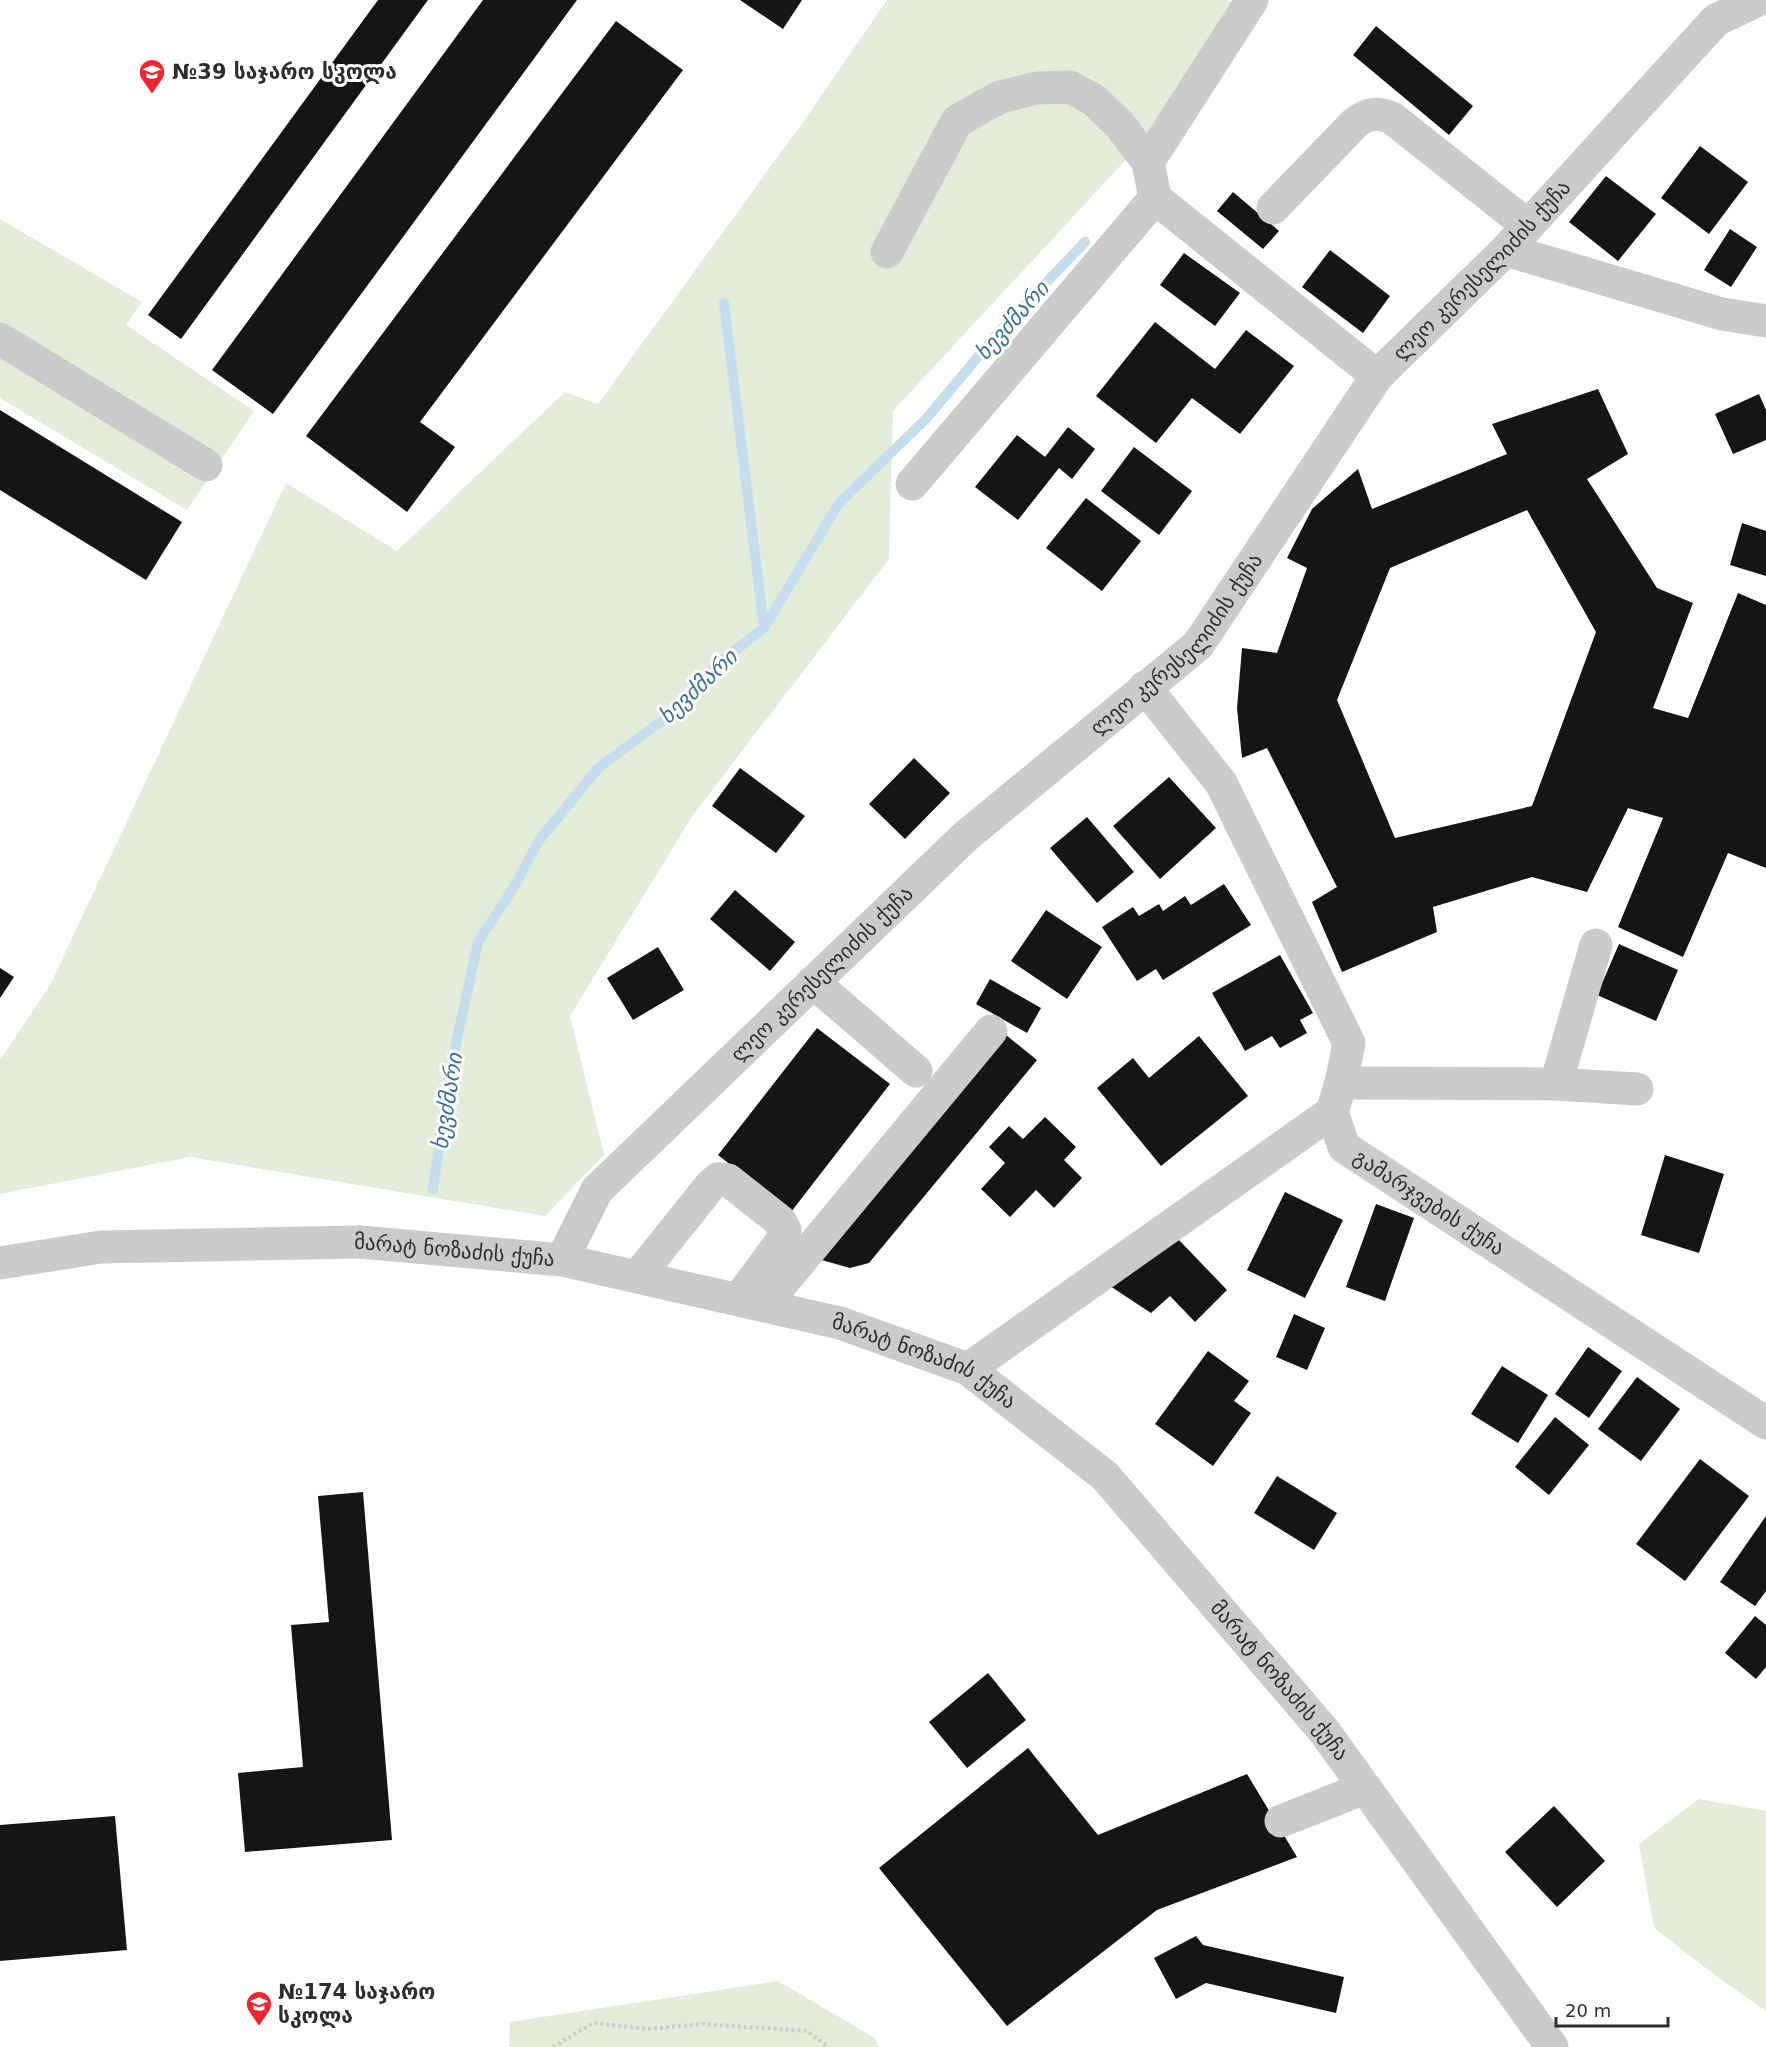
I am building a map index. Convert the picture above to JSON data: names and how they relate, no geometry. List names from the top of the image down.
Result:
{
  "streets": {
    "street": ["ლეო კერესელიძის ქუჩა", "გამარჯვების ქუჩა", "მარატ ნოზაძის ქუჩა"]
  },
  "crossings": [
    ["ლეო კერესელიძის ქუჩა", "მარატ ნოზაძის ქუჩა"]
  ],
  "water": ["ხევძმარი"],
  "places": {
    "school or university": ["№39 საჯარო სკოლა", "№174 საჯარო სკოლა"]
  },
  "scale_bar": "20 m"
}
